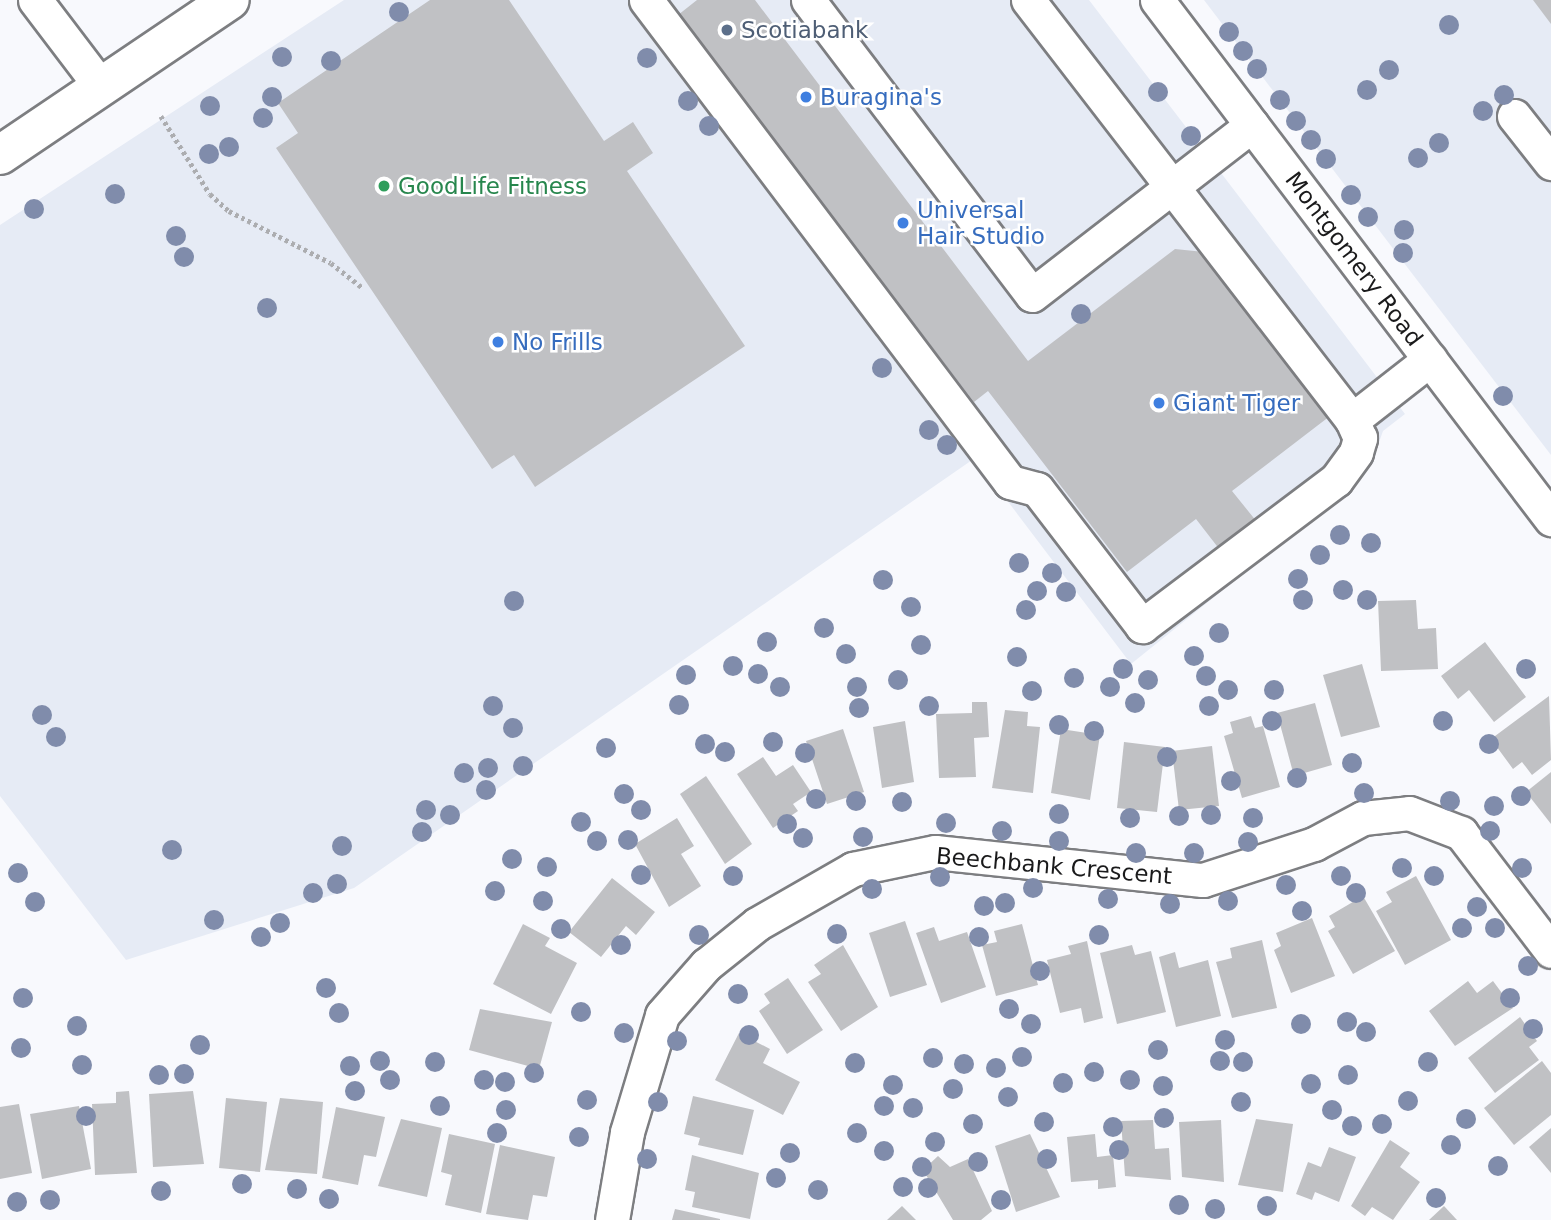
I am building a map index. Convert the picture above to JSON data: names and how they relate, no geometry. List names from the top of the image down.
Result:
{
  "streets": {
    "street": ["Montgomery Road", "Beechbank Crescent"]
  },
  "places": [
    "Scotiabank",
    "Buragina's",
    "GoodLife Fitness",
    "Universal Hair Studio",
    "No Frills",
    "Giant Tiger"
  ]
}
